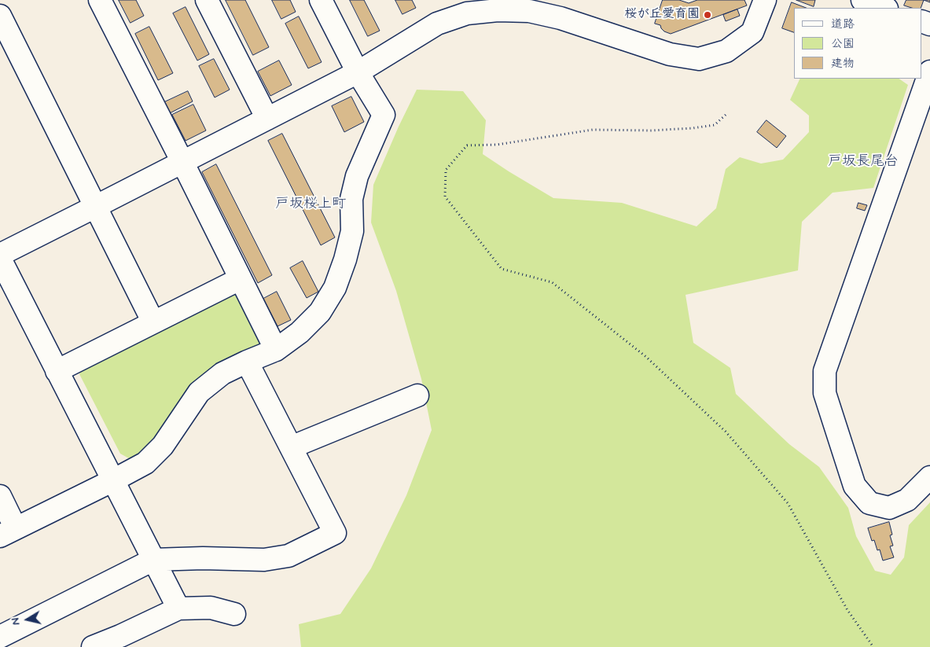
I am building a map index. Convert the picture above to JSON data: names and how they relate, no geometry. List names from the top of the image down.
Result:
{
  "districts": ["戸坂長尾台", "戸坂桜上町"],
  "places": ["桜が丘愛育園"],
  "legend": ["道路", "公園", "建物"],
  "north": "left"
}
